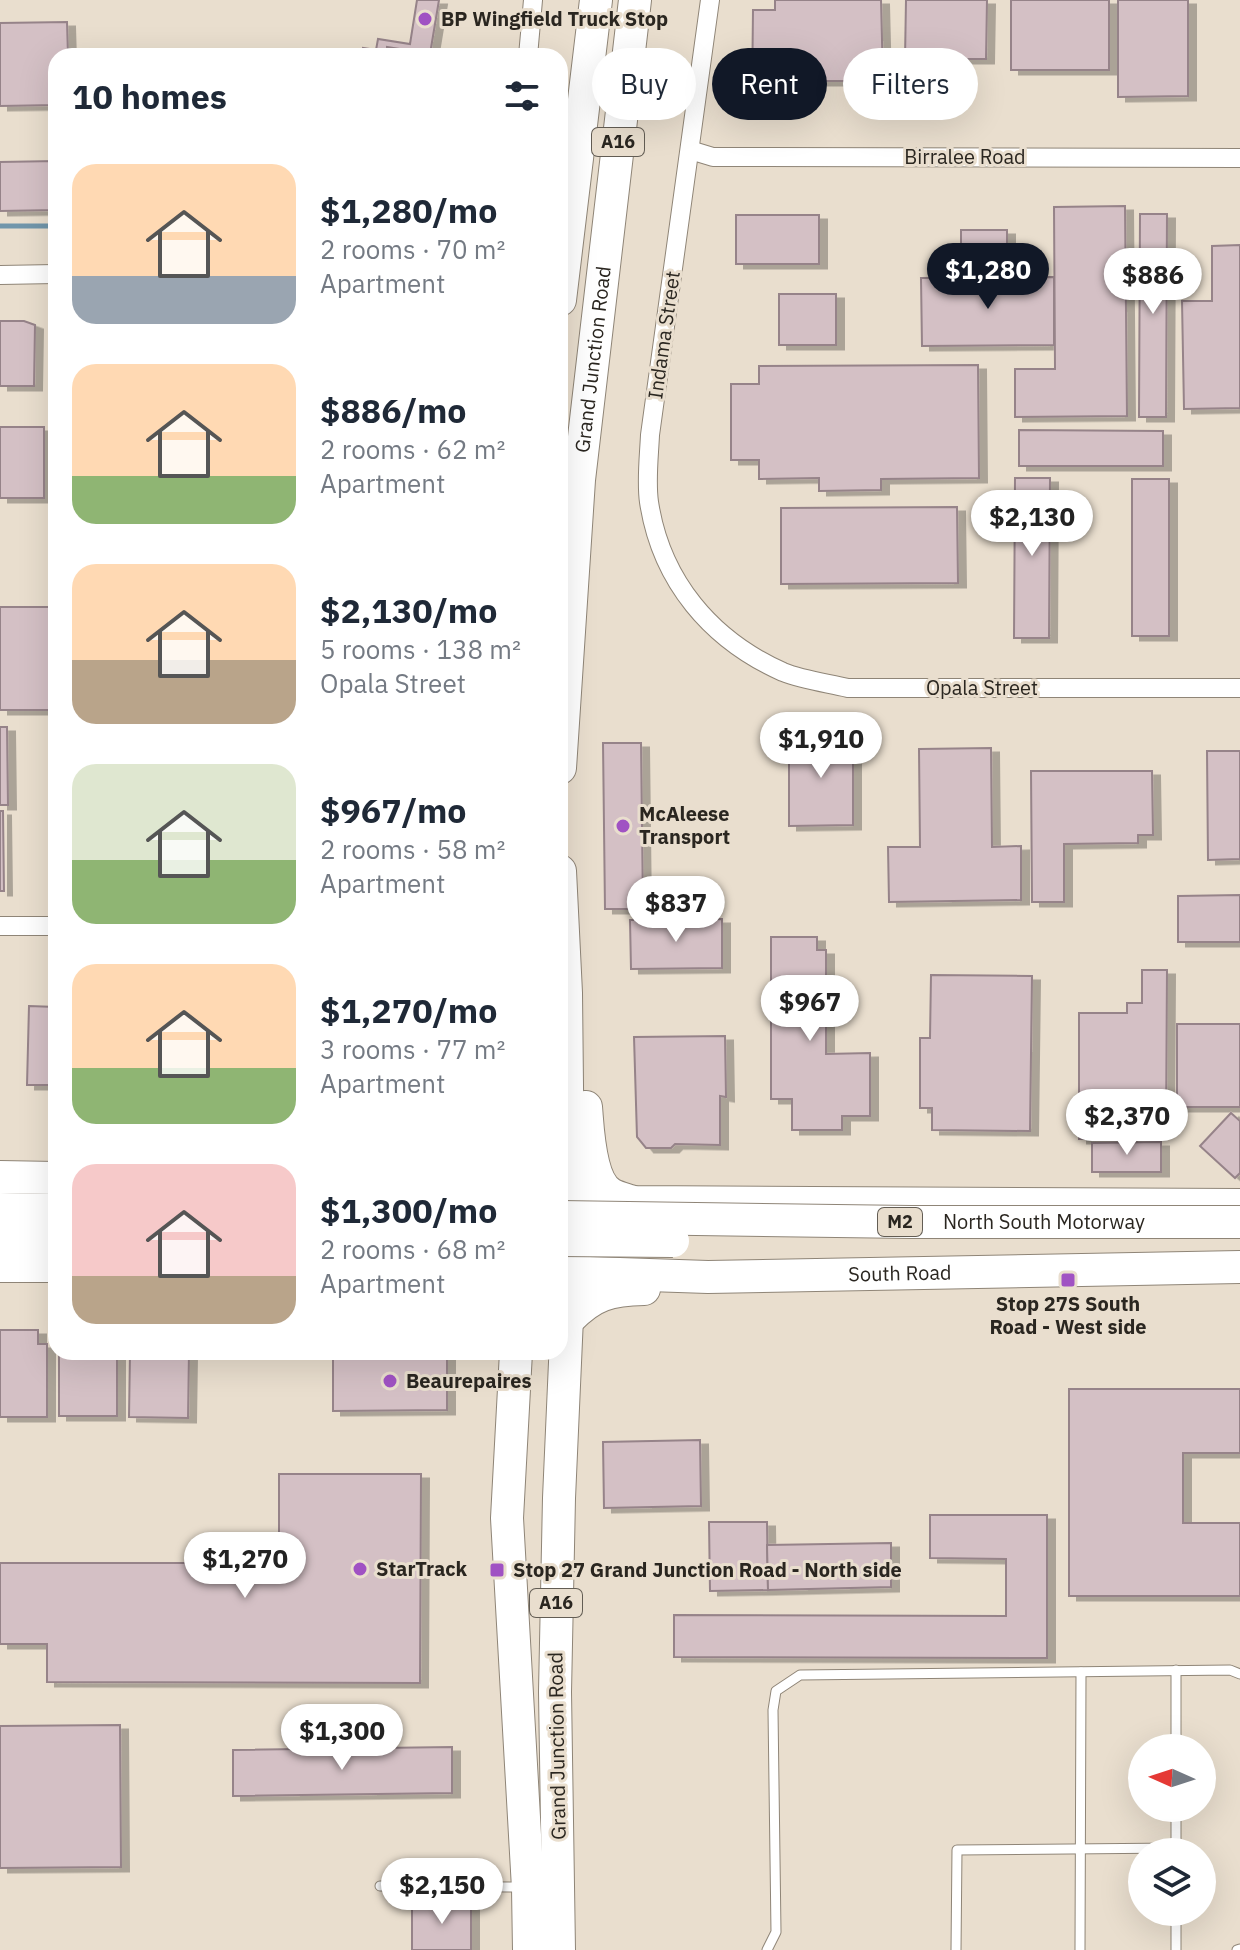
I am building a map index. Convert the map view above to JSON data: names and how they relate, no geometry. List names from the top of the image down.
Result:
{
  "streets": {
    "highway": [
      "A16",
      "Grand Junction Road",
      "M2",
      "North South Motorway",
      "South Road"
    ],
    "street": ["Birralee Road", "Indama Street", "Opala Street"]
  },
  "crossings": [
    ["Birralee Road", "Indama Street"],
    ["Indama Street", "Opala Street"]
  ],
  "places": {
    "other": [
      "BP Wingfield Truck Stop",
      "McAleese Transport",
      "Beaurepaires",
      "StarTrack"
    ],
    "transit": ["Stop 27S South Road - West side", "Stop 27 Grand Junction Road - North side"]
  },
  "north": "left",
  "page": {
    "chip": ["Buy", "Rent", "Filters"],
    "heading": "10 homes",
    "list": [
      {
        "name": "$1,280/mo",
        "note": "2 rooms · 70 m² · Apartment"
      },
      {
        "name": "$886/mo",
        "note": "2 rooms · 62 m² · Apartment"
      },
      {
        "name": "$2,130/mo",
        "note": "5 rooms · 138 m² · Opala Street"
      },
      {
        "name": "$967/mo",
        "note": "2 rooms · 58 m² · Apartment"
      },
      {
        "name": "$1,270/mo",
        "note": "3 rooms · 77 m² · Apartment"
      },
      {
        "name": "$1,300/mo",
        "note": "2 rooms · 68 m² · Apartment"
      }
    ],
    "price": [
      "$1,280",
      "$886",
      "$2,130",
      "$1,910",
      "$837",
      "$967",
      "$2,370",
      "$1,270",
      "$1,300",
      "$2,150"
    ]
  }
}
